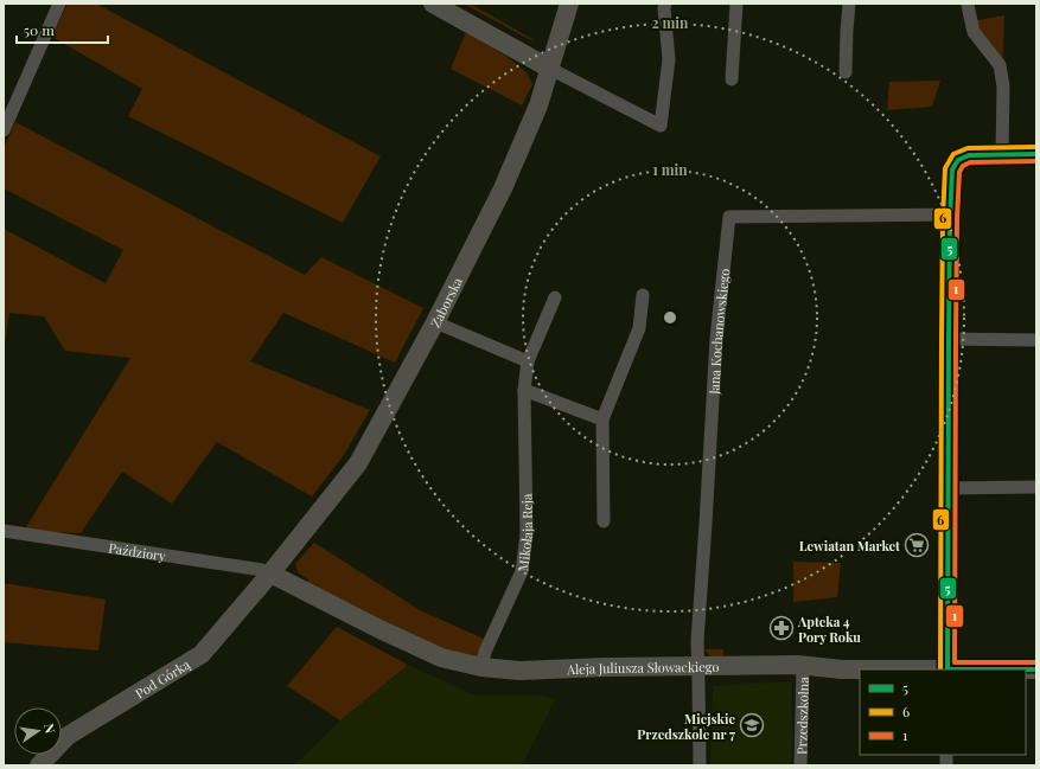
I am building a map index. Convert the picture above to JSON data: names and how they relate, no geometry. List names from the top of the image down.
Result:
{
  "streets": {
    "street": [
      "Zaborska",
      "Jana Kochanowskiego",
      "Mikołaja Reja",
      "Paździory",
      "Aleja Juliusza Słowackiego",
      "Pod Górką",
      "Przedszkolna"
    ]
  },
  "crossings": [
    ["Zaborska", "Paździory"],
    ["Zaborska", "Aleja Juliusza Słowackiego"],
    ["Zaborska", "Pod Górką"],
    ["Jana Kochanowskiego", "Aleja Juliusza Słowackiego"],
    ["Mikołaja Reja", "Aleja Juliusza Słowackiego"],
    ["Paździory", "Aleja Juliusza Słowackiego"],
    ["Paździory", "Pod Górką"],
    ["Aleja Juliusza Słowackiego", "Pod Górką"],
    ["Aleja Juliusza Słowackiego", "Przedszkolna"]
  ],
  "places": {
    "supermarket": ["Lewiatan Market"],
    "pharmacy": ["Apteka 4 Pory Roku"],
    "school or university": ["Miejskie Przedszkole nr 7"]
  },
  "lines": ["transit line 6", "transit line 5", "transit line 1"],
  "legend": ["5", "6", "1"],
  "scale_bar": "50 m",
  "north": "right",
  "rings": ["2 min", "1 min"]
}
